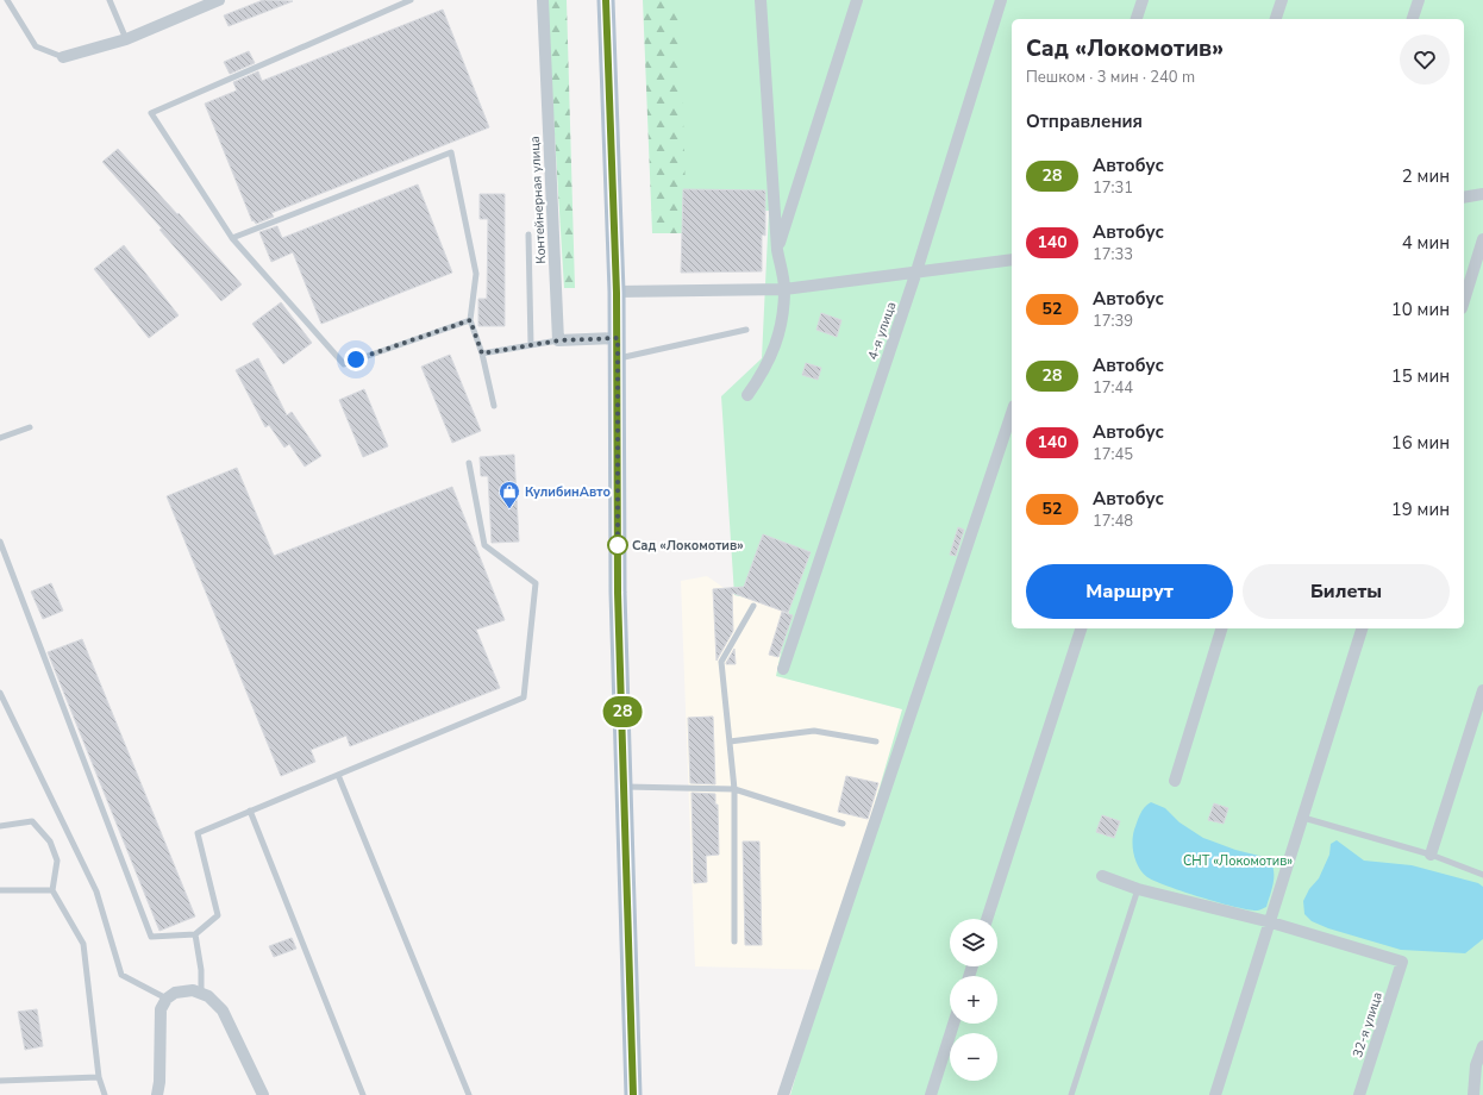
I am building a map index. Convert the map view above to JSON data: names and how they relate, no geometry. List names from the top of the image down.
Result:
{
  "streets": {
    "street": ["Контейнерная улица", "4-я улица", "32-я улица"]
  },
  "parks": ["СНТ «Локомотив»"],
  "places": {
    "shop": ["КулибинАвто"],
    "other": ["Сад «Локомотив»"]
  },
  "lines": ["bus line 28"],
  "page": {
    "on_map": "28",
    "heading": [
      ["Сад «Локомотив»", "Пешком · 3 мин · 240 m"],
      "Отправления"
    ],
    "list": [
      {
        "mark": "28",
        "name": "Автобус",
        "note": "17:31",
        "value": "2 мин"
      },
      {
        "mark": "140",
        "name": "Автобус",
        "note": "17:33",
        "value": "4 мин"
      },
      {
        "mark": "52",
        "name": "Автобус",
        "note": "17:39",
        "value": "10 мин"
      },
      {
        "mark": "28",
        "name": "Автобус",
        "note": "17:44",
        "value": "15 мин"
      },
      {
        "mark": "140",
        "name": "Автобус",
        "note": "17:45",
        "value": "16 мин"
      },
      {
        "mark": "52",
        "name": "Автобус",
        "note": "17:48",
        "value": "19 мин"
      }
    ],
    "buttons": ["Маршрут", "Билеты"],
    "map_buttons": ["+", "−"]
  }
}
